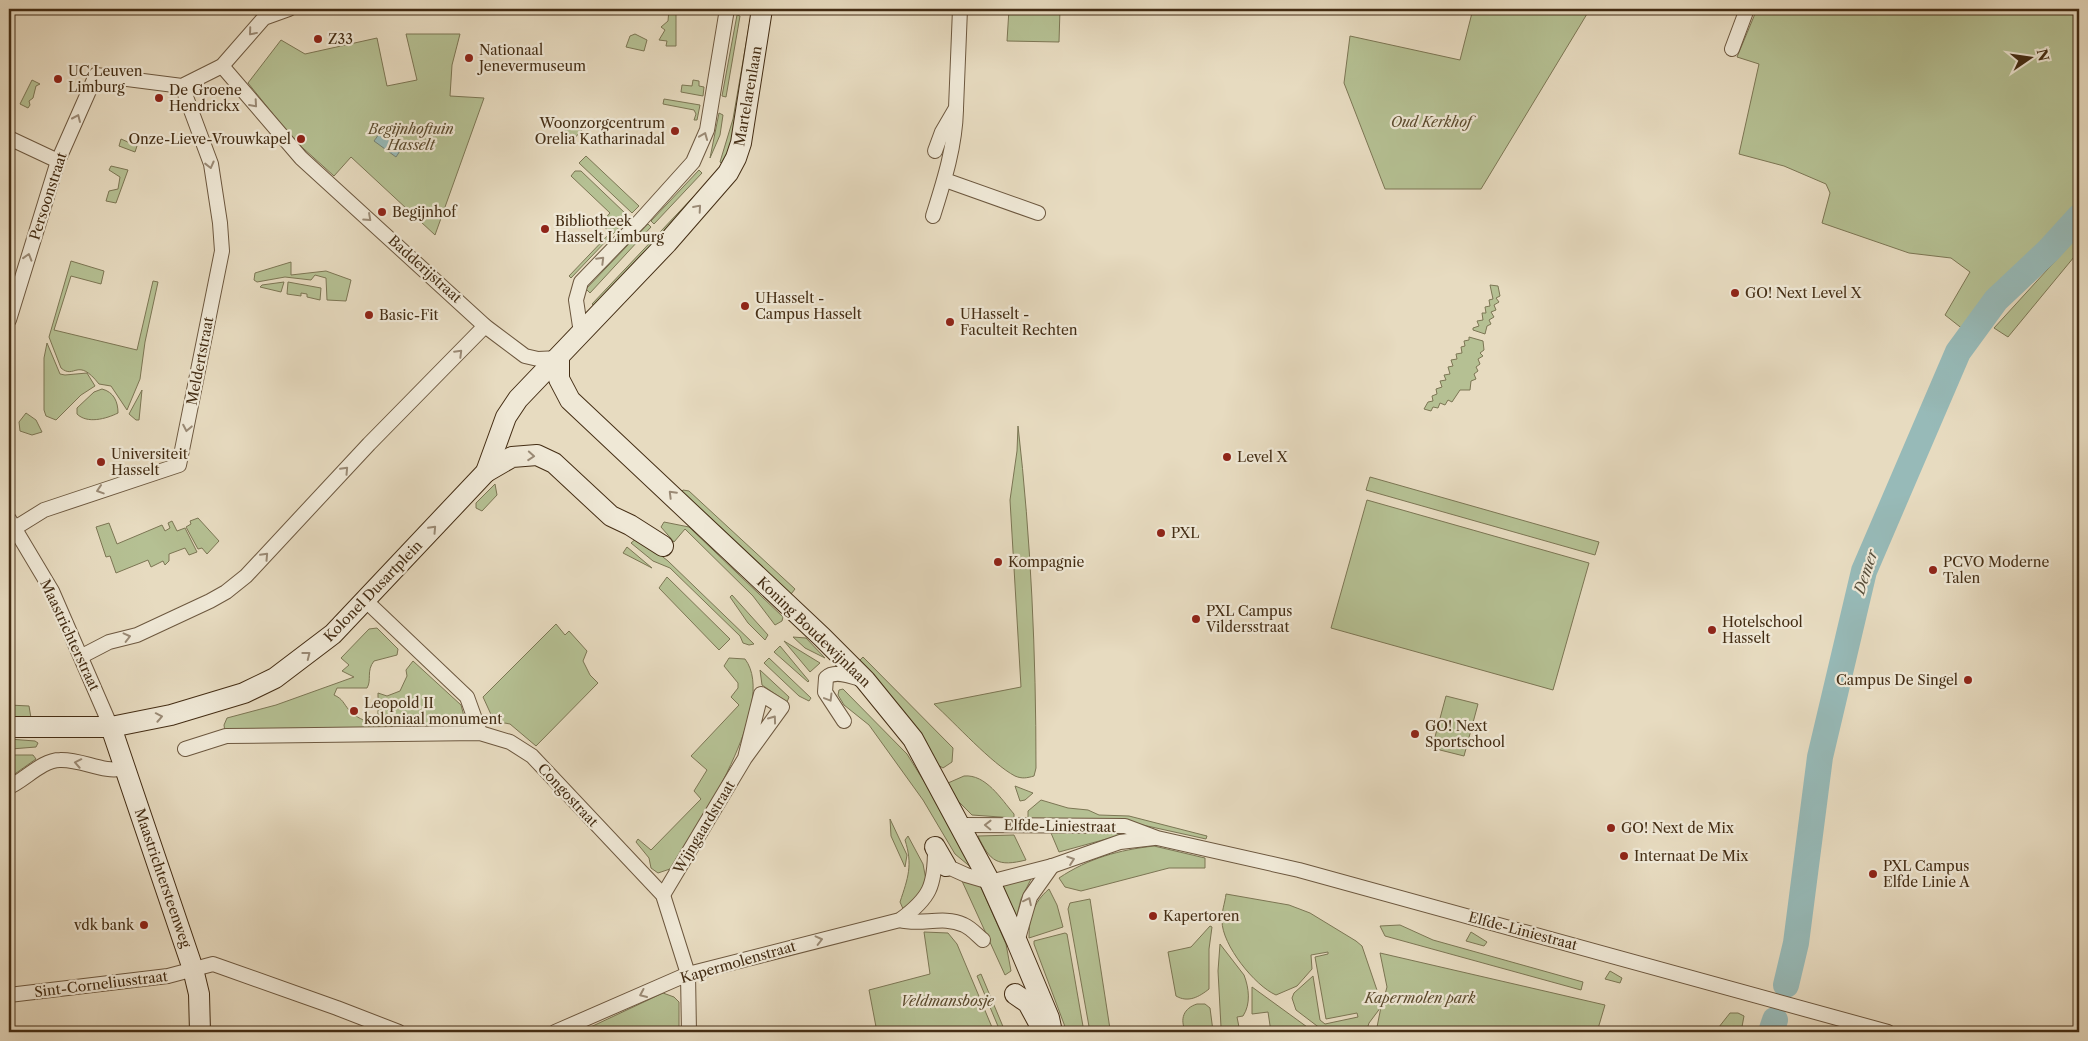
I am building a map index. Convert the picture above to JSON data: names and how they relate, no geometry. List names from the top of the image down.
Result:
{
  "streets": {
    "main road": [
      "Martelarenlaan",
      "Kolonel Dusartplein",
      "Koning Boudewijnlaan",
      "Maastrichtersteenweg"
    ],
    "street": [
      "Persoonstraat",
      "Badderijstraat",
      "Meldertstraat",
      "Maastrichterstraat",
      "Congostraat",
      "Elfde-Liniestraat",
      "Wijngaardstraat",
      "Kapermolenstraat",
      "Sint-Corneliusstraat"
    ]
  },
  "crossings": [
    ["Martelarenlaan", "Badderijstraat"],
    ["Martelarenlaan", "Kolonel Dusartplein"],
    ["Martelarenlaan", "Koning Boudewijnlaan"],
    ["Persoonstraat", "Meldertstraat"],
    ["Badderijstraat", "Kolonel Dusartplein"],
    ["Badderijstraat", "Koning Boudewijnlaan"],
    ["Meldertstraat", "Maastrichterstraat"],
    ["Kolonel Dusartplein", "Koning Boudewijnlaan"],
    ["Kolonel Dusartplein", "Maastrichterstraat"],
    ["Kolonel Dusartplein", "Maastrichtersteenweg"],
    ["Koning Boudewijnlaan", "Elfde-Liniestraat"],
    ["Maastrichterstraat", "Maastrichtersteenweg"],
    ["Congostraat", "Wijngaardstraat"],
    ["Congostraat", "Kapermolenstraat"],
    ["Maastrichtersteenweg", "Sint-Corneliusstraat"]
  ],
  "one_way": [
    "Martelarenlaan",
    "Persoonstraat",
    "Badderijstraat",
    "Meldertstraat",
    "Kolonel Dusartplein",
    "Koning Boudewijnlaan"
  ],
  "water": ["Demer"],
  "parks": [
    "Oud Kerkhof",
    "Begijnhoftuin Hasselt",
    "Kapermolen park",
    "Veldmansbosje"
  ],
  "places": [
    "Z33",
    "Nationaal Jenevermuseum",
    "UC Leuven Limburg",
    "De Groene Hendrickx",
    "Woonzorgcentrum Orelia Katharinadal",
    "Onze-Lieve-Vrouwkapel",
    "Begijnhof",
    "Bibliotheek Hasselt Limburg",
    "GO! Next Level X",
    "UHasselt - Campus Hasselt",
    "Basic-Fit",
    "UHasselt - Faculteit Rechten",
    "Level X",
    "Universiteit Hasselt",
    "PXL",
    "Kompagnie",
    "PCVO Moderne Talen",
    "PXL Campus Vildersstraat",
    "Hotelschool Hasselt",
    "Campus De Singel",
    "Leopold II koloniaal monument",
    "GO! Next Sportschool",
    "GO! Next de Mix",
    "Internaat De Mix",
    "PXL Campus Elfde Linie A",
    "Kapertoren",
    "vdk bank"
  ],
  "north": "right"
}
